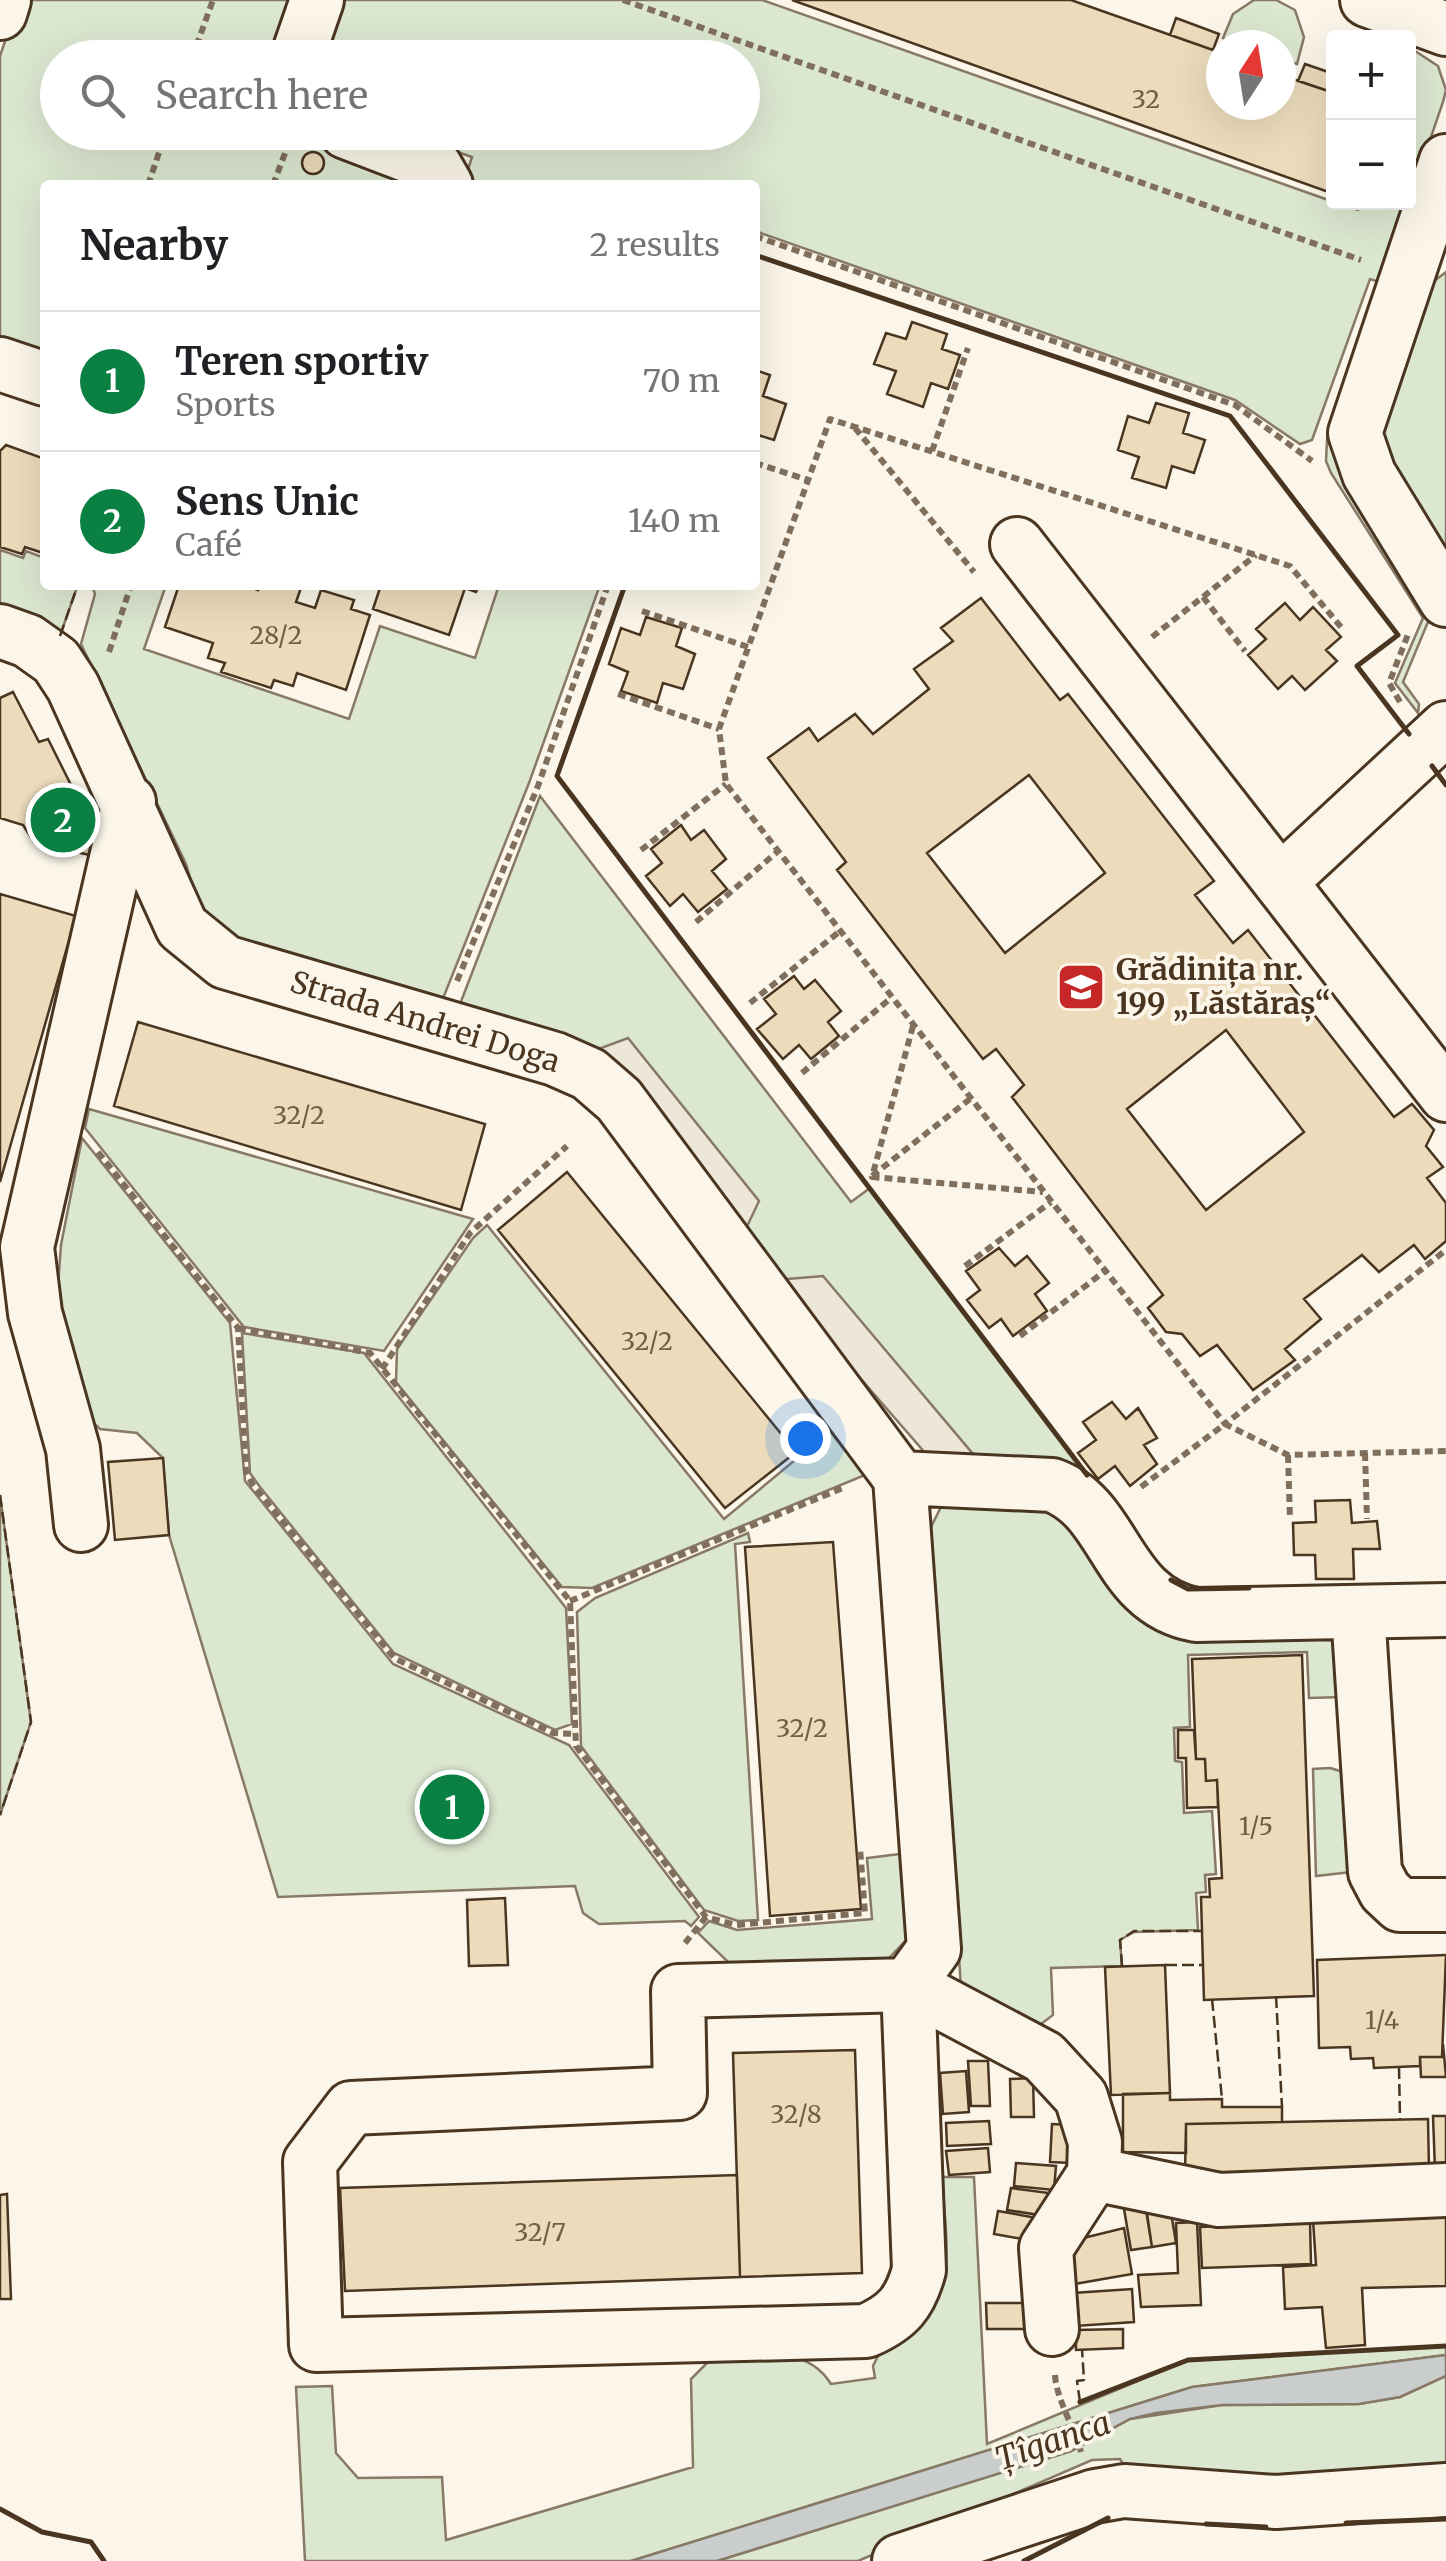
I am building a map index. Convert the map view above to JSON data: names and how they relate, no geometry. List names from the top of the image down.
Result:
{
  "streets": {
    "street": ["Strada Andrei Doga"]
  },
  "water": ["Țîganca"],
  "places": {
    "school or university": ["Grădinița nr. 199 „Lăstăraș“"]
  },
  "house_numbers": [
    "32",
    "28/2",
    "32/2",
    "32/2",
    "32/2",
    "1/5",
    "1/4",
    "32/8",
    "32/7"
  ],
  "north": "top",
  "page": {
    "map_buttons": ["+", "−"],
    "search": "Search here",
    "heading": ["Nearby", "2 results"],
    "list": [
      {
        "mark": "1",
        "name": "Teren sportiv",
        "note": "Sports",
        "value": "70 m"
      },
      {
        "mark": "2",
        "name": "Sens Unic",
        "note": "Café",
        "value": "140 m"
      }
    ],
    "pins": ["2", "1"]
  }
}
